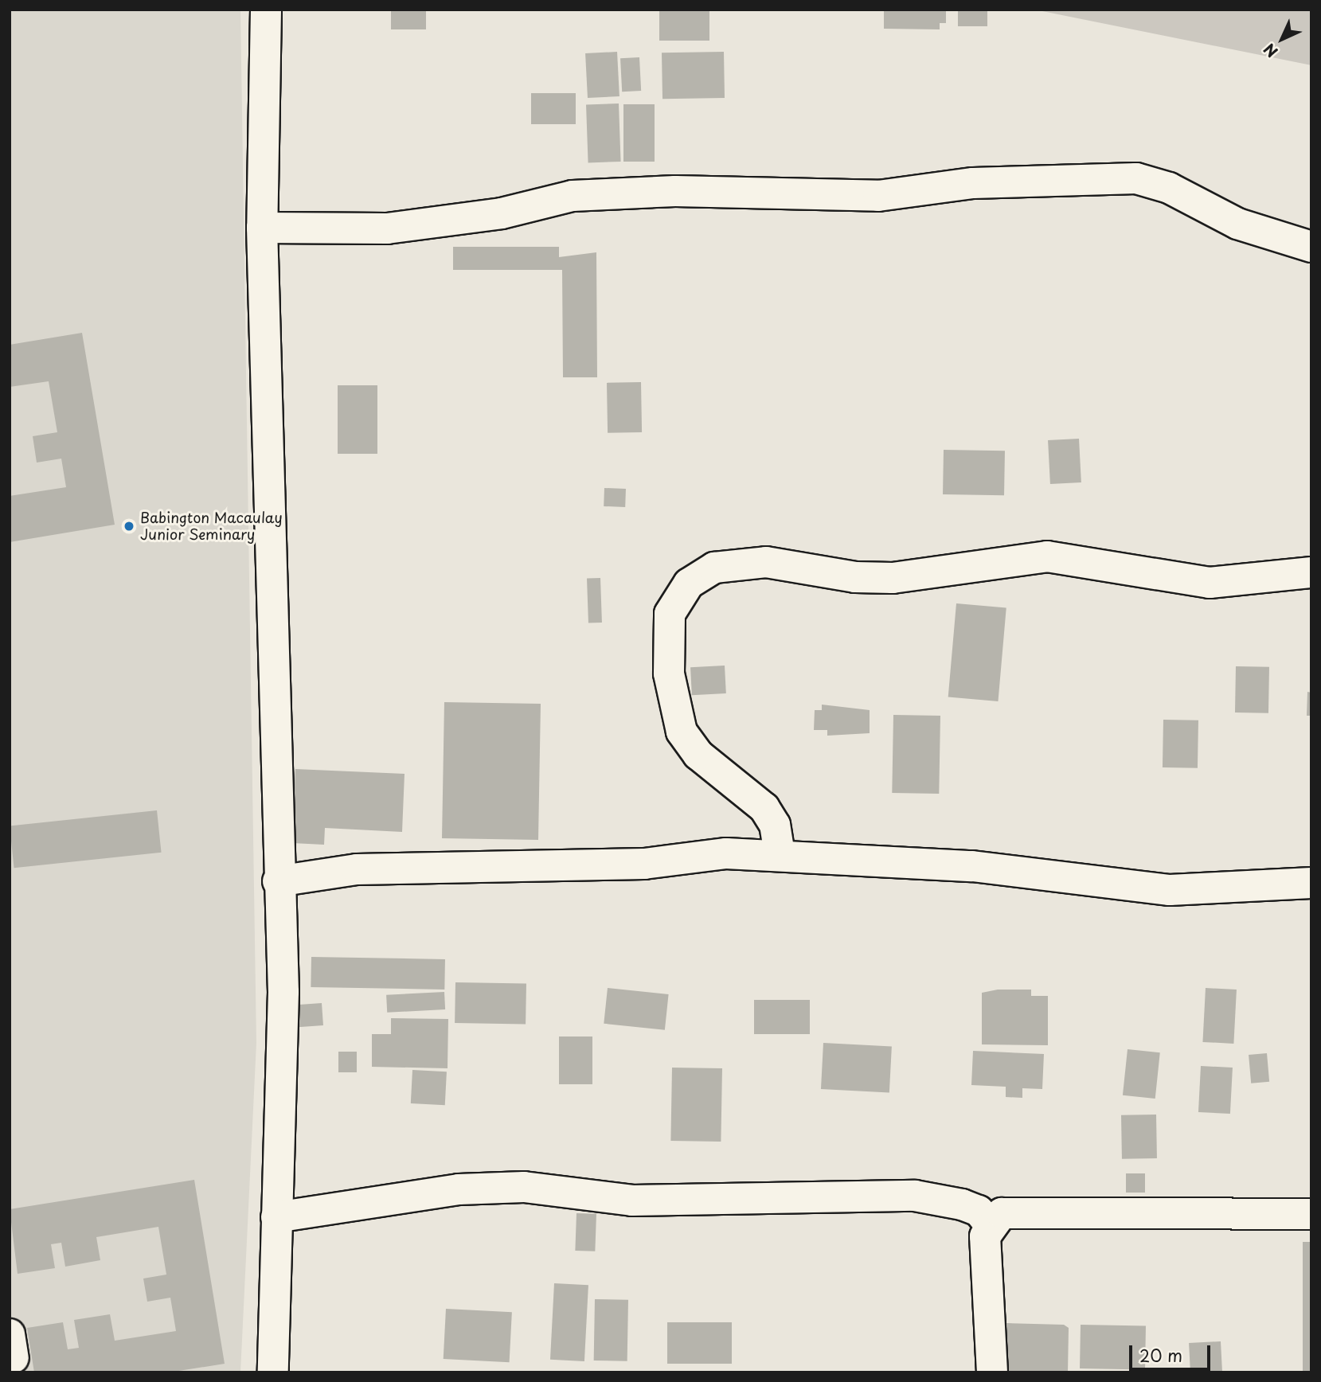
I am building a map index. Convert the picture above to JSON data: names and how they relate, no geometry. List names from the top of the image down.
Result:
{
  "places": ["Babington Macaulay Junior Seminary"],
  "scale_bar": "20 m",
  "north": "bottom left"
}
